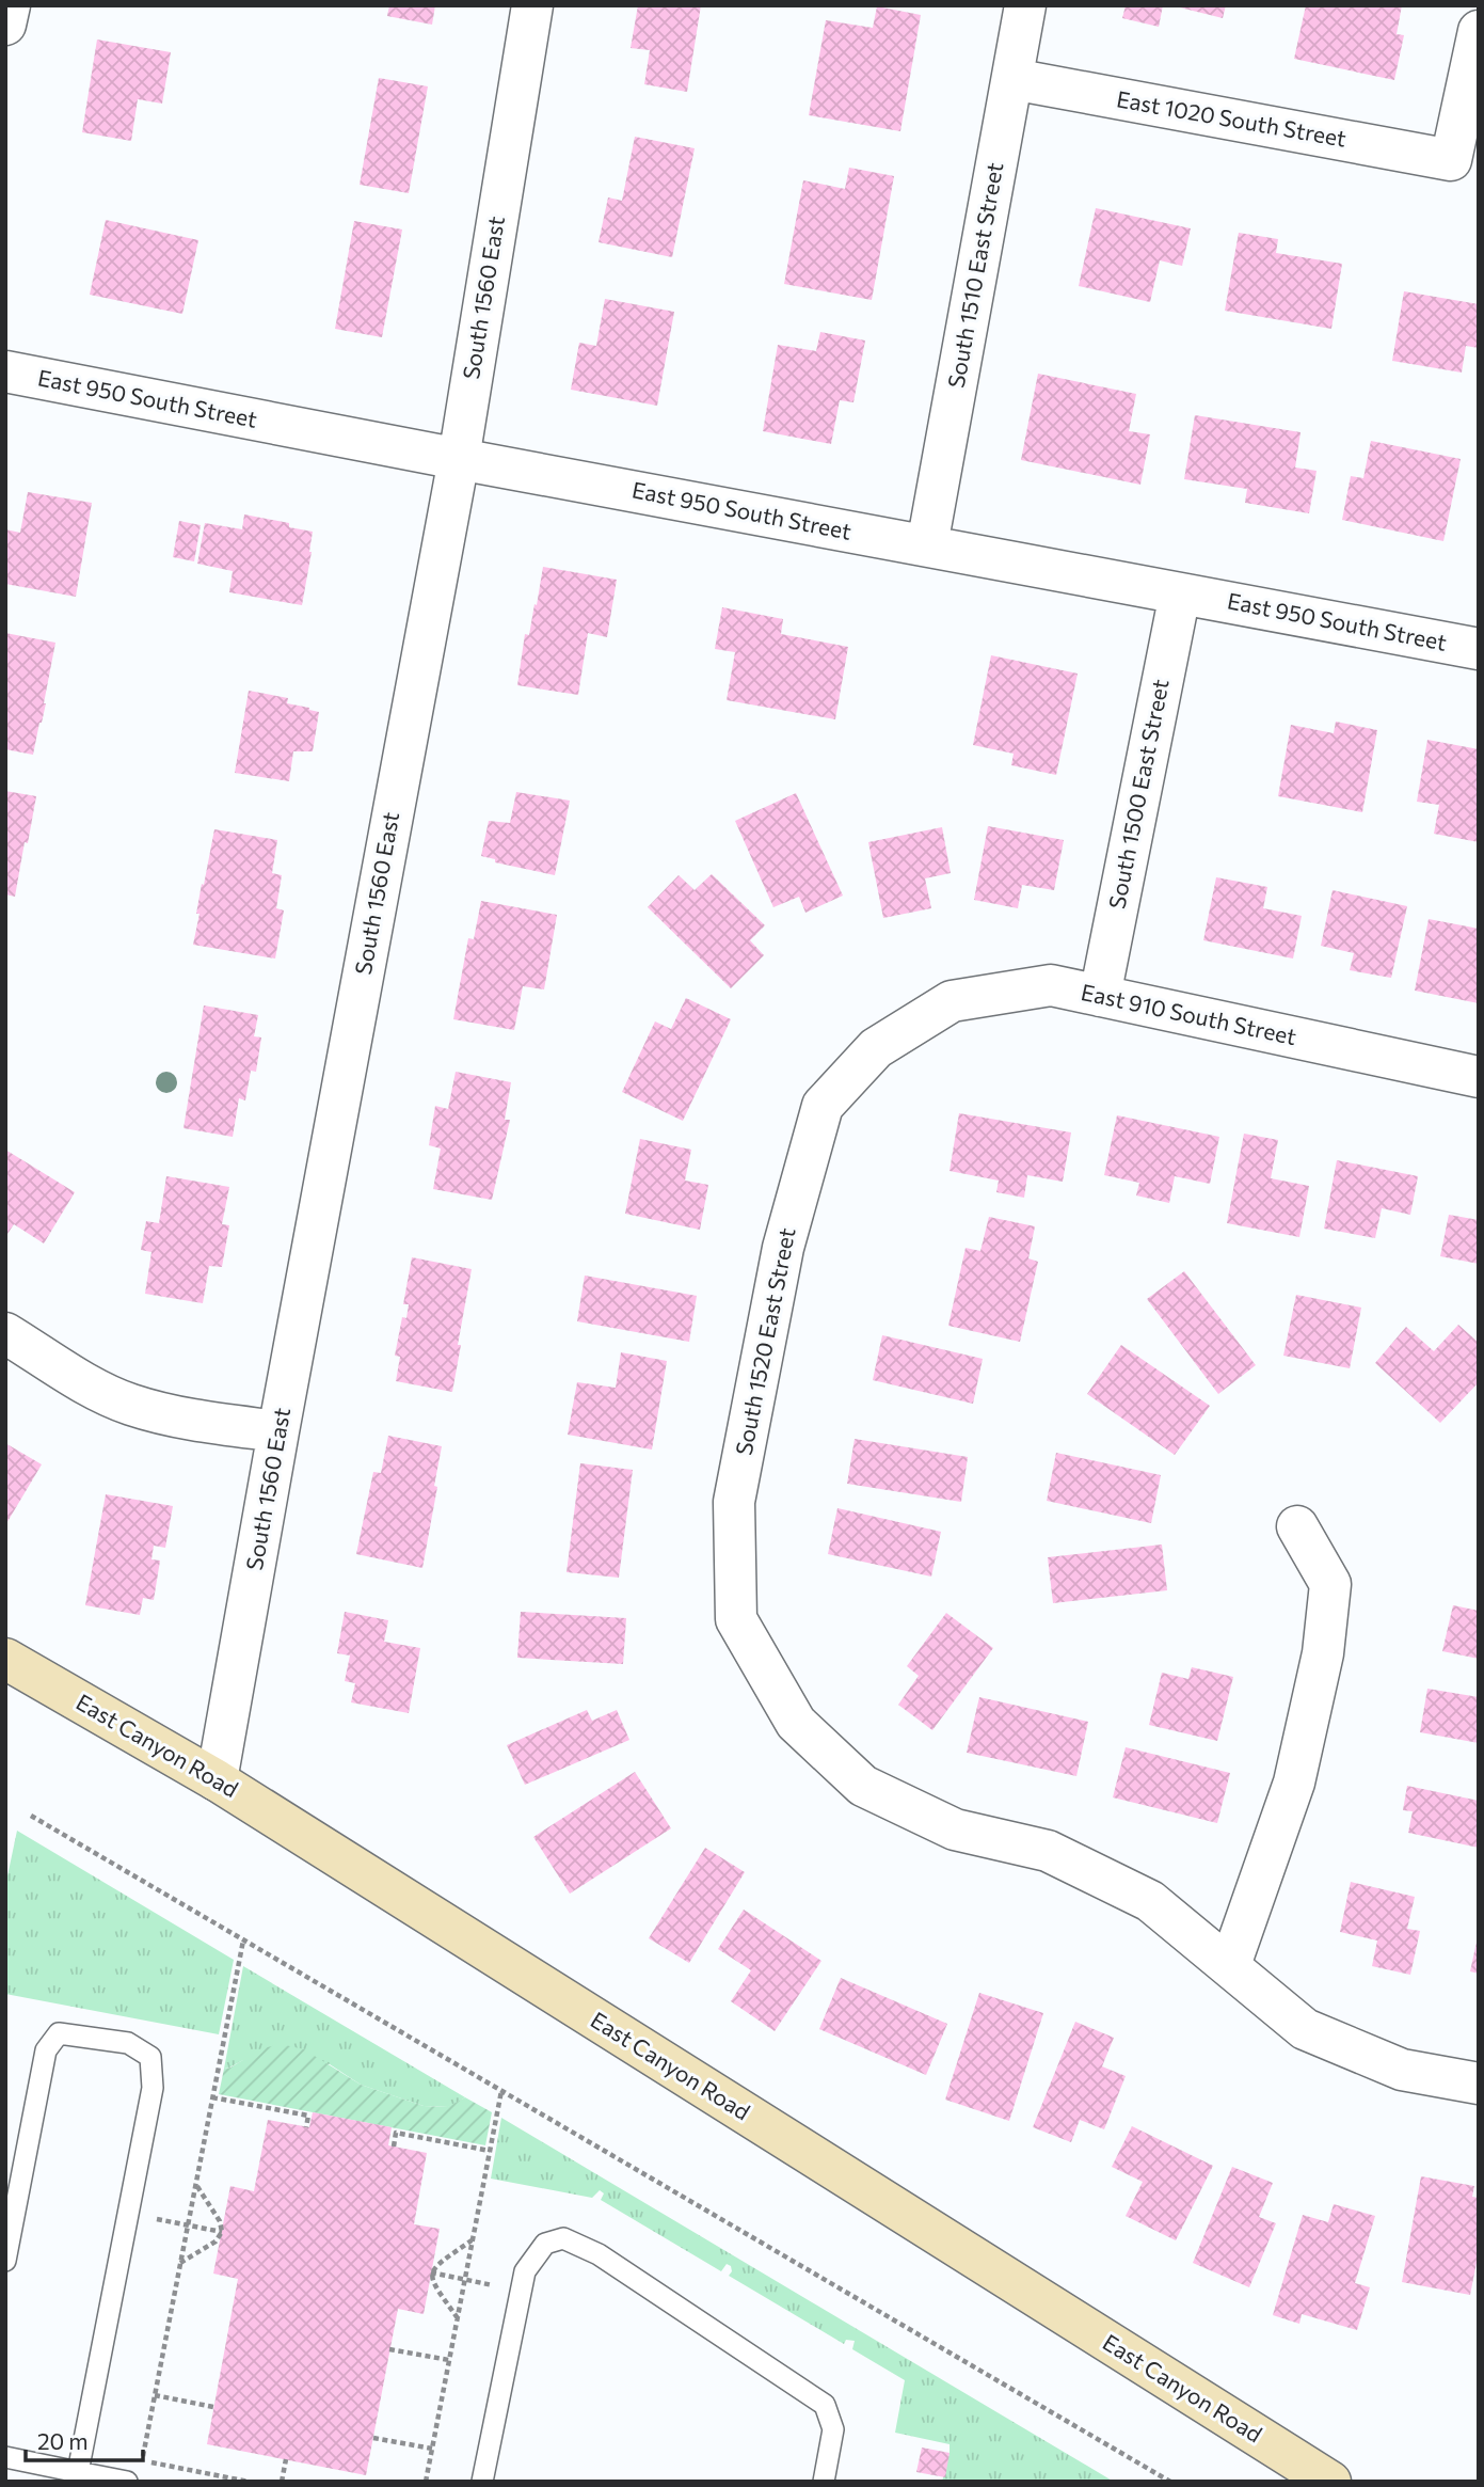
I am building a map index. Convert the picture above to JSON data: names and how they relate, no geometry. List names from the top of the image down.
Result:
{
  "streets": {
    "main road": ["East Canyon Road"],
    "street": [
      "East 1020 South Street",
      "South 1510 East Street",
      "South 1560 East",
      "East 950 South Street",
      "South 1500 East Street",
      "East 910 South Street",
      "South 1520 East Street"
    ]
  },
  "crossings": [
    ["East 1020 South Street", "South 1510 East Street"],
    ["South 1510 East Street", "East 950 South Street"],
    ["South 1560 East", "East 950 South Street"],
    ["South 1560 East", "East Canyon Road"],
    ["East 950 South Street", "South 1500 East Street"],
    ["South 1500 East Street", "East 910 South Street"],
    ["East 910 South Street", "South 1520 East Street"]
  ],
  "scale_bar": "20 m"
}
